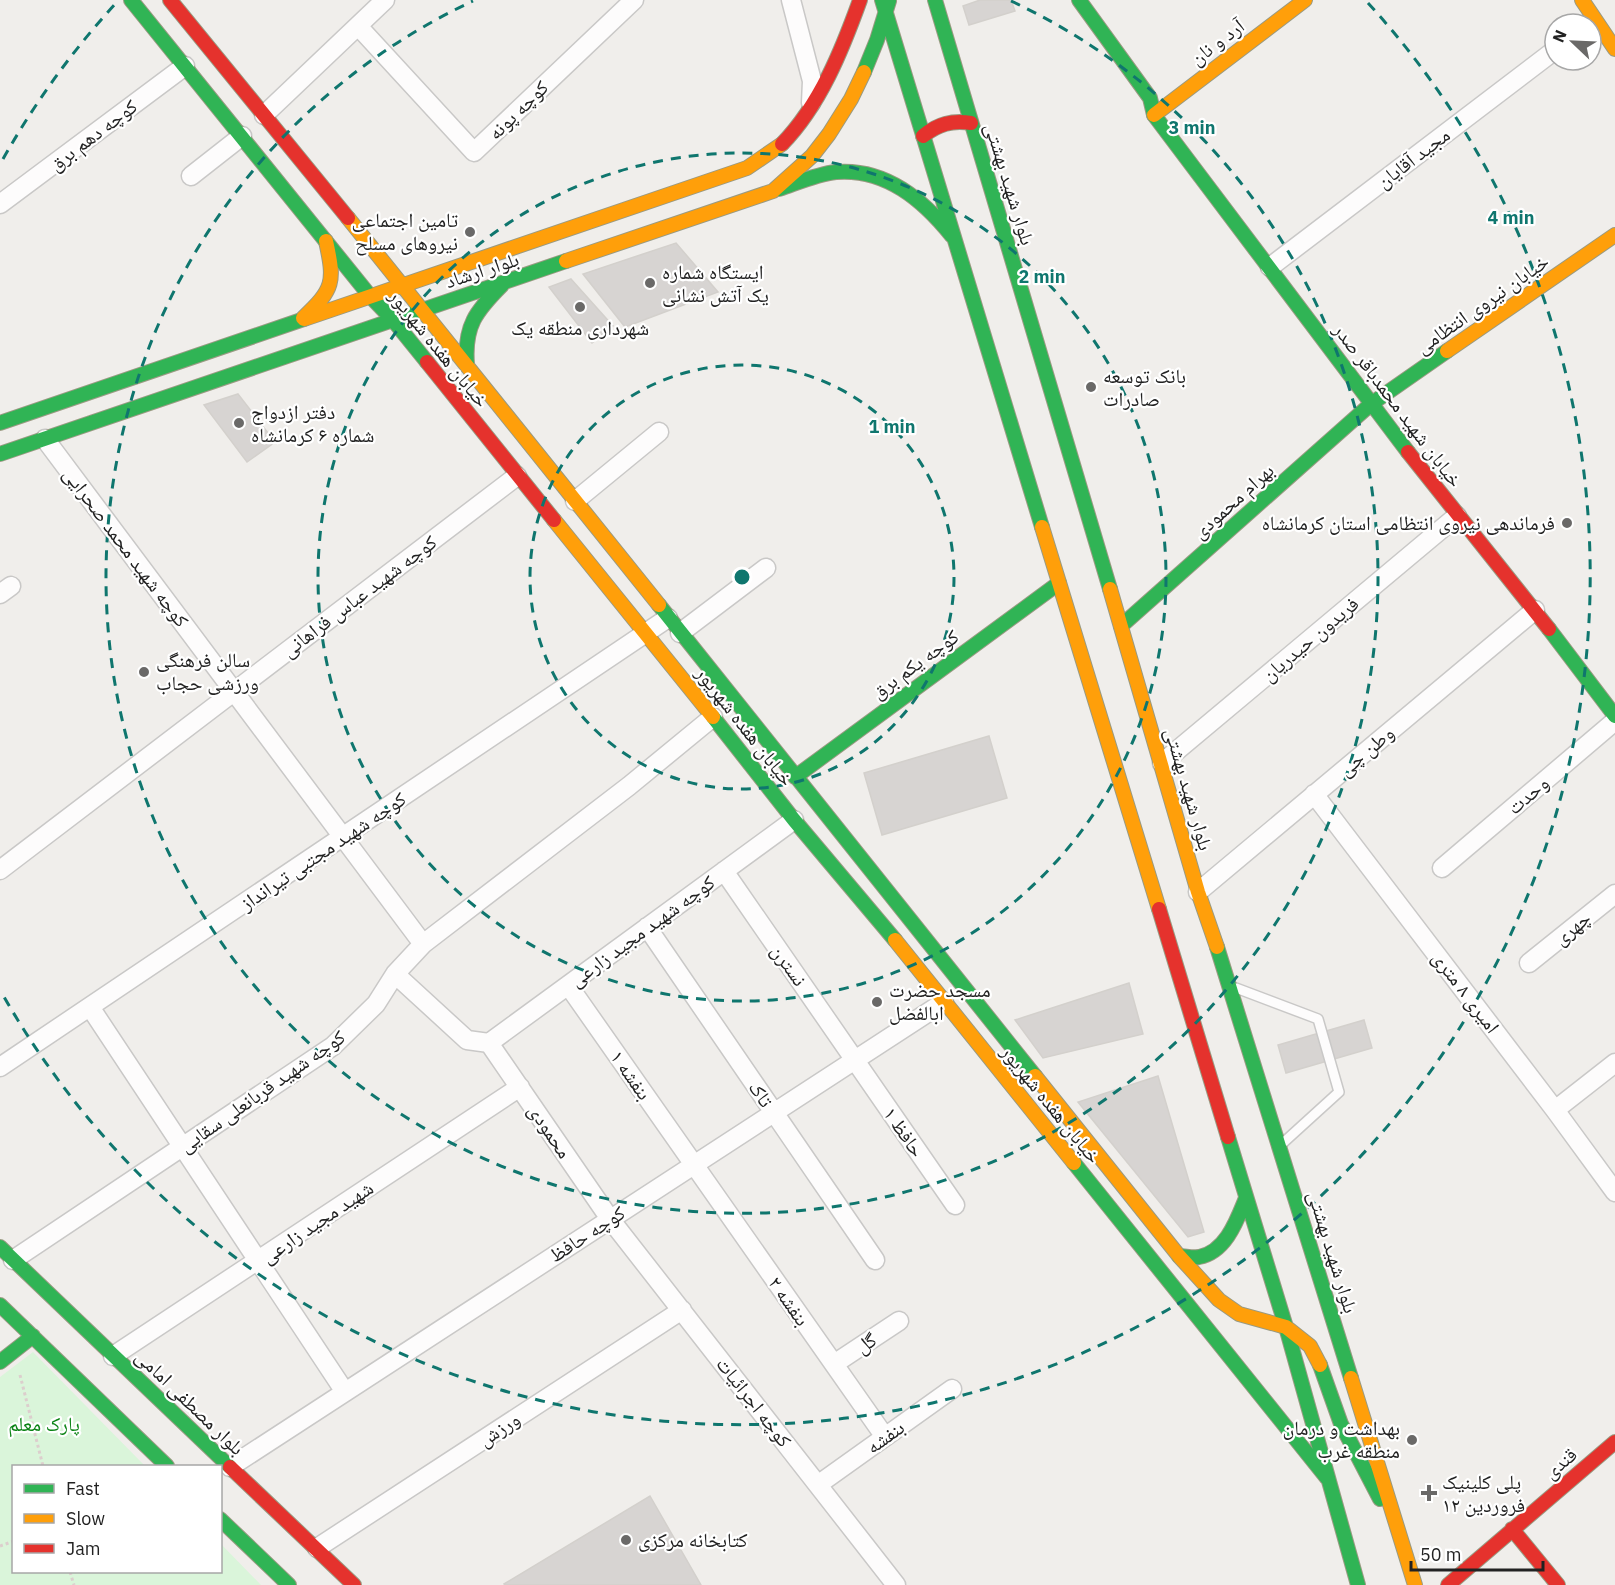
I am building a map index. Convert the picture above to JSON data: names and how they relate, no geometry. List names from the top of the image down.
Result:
{
  "streets": {
    "main road": [
      "آرد و نان",
      "بلوار شهید بهشتی",
      "بلوار ارشاد",
      "خیابان نیروی انتظامی",
      "خیابان هفده شهریور",
      "خیابان شهید محمدباقر صدر",
      "بهرام محمودی",
      "کوچه یکم برق",
      "بلوار مصطفی امامی",
      "قندی"
    ],
    "street": [
      "کوچه پونه",
      "کوچه دهم برق",
      "مجید آقایان",
      "کوچه شهید محمد صحرایی",
      "کوچه شهید عباس فراهانی",
      "فریدون حیدریان",
      "وطن چی",
      "وحدت",
      "کوچه شهید مجتبی تیرانداز",
      "چهری",
      "کوچه شهید مجید زارعی",
      "نسترن",
      "امیری ۸ متری",
      "بنفشه ۱",
      "کوچه شهید قربانعلی سقایی",
      "تاک",
      "محمودی",
      "حافظ ۱",
      "شهید مجید زارعی",
      "کوچه حافظ",
      "بنفشه ۲",
      "گل",
      "کوچه اجرائیات",
      "ورزش",
      "بنفشه"
    ]
  },
  "crossings": [
    ["آرد و نان", "خیابان شهید محمدباقر صدر"],
    ["کوچه دهم برق", "خیابان هفده شهریور"],
    ["مجید آقایان", "خیابان شهید محمدباقر صدر"],
    ["بلوار شهید بهشتی", "بهرام محمودی"],
    ["بلوار شهید بهشتی", "فریدون حیدریان"],
    ["بلوار شهید بهشتی", "وطن چی"],
    ["بلوار ارشاد", "خیابان هفده شهریور"],
    ["بلوار ارشاد", "کوچه شهید محمد صحرایی"],
    ["خیابان نیروی انتظامی", "خیابان شهید محمدباقر صدر"],
    ["خیابان نیروی انتظامی", "بهرام محمودی"],
    ["خیابان هفده شهریور", "کوچه شهید عباس فراهانی"],
    ["خیابان هفده شهریور", "کوچه یکم برق"],
    ["خیابان هفده شهریور", "کوچه شهید مجتبی تیرانداز"],
    ["خیابان هفده شهریور", "کوچه شهید مجید زارعی"],
    ["خیابان هفده شهریور", "کوچه شهید قربانعلی سقایی"],
    ["خیابان هفده شهریور", "کوچه حافظ"],
    ["خیابان شهید محمدباقر صدر", "بهرام محمودی"],
    ["خیابان شهید محمدباقر صدر", "فریدون حیدریان"],
    ["خیابان شهید محمدباقر صدر", "وطن چی"],
    ["کوچه شهید محمد صحرایی", "کوچه شهید عباس فراهانی"],
    ["کوچه شهید محمد صحرایی", "کوچه شهید مجتبی تیرانداز"],
    ["کوچه شهید محمد صحرایی", "کوچه شهید قربانعلی سقایی"],
    ["وطن چی", "امیری ۸ متری"],
    ["کوچه شهید مجید زارعی", "نسترن"],
    ["کوچه شهید مجید زارعی", "بنفشه ۱"],
    ["کوچه شهید مجید زارعی", "تاک"],
    ["کوچه شهید مجید زارعی", "محمودی"],
    ["نسترن", "حافظ ۱"],
    ["نسترن", "کوچه حافظ"],
    ["بنفشه ۱", "کوچه حافظ"],
    ["بنفشه ۱", "بنفشه ۲"],
    ["کوچه شهید قربانعلی سقایی", "بلوار مصطفی امامی"],
    ["تاک", "کوچه حافظ"],
    ["محمودی", "شهید مجید زارعی"],
    ["محمودی", "کوچه حافظ"],
    ["محمودی", "کوچه اجرائیات"],
    ["حافظ ۱", "کوچه حافظ"],
    ["شهید مجید زارعی", "بلوار مصطفی امامی"],
    ["کوچه حافظ", "بنفشه ۲"],
    ["کوچه حافظ", "بلوار مصطفی امامی"],
    ["کوچه حافظ", "کوچه اجرائیات"],
    ["بنفشه ۲", "گل"],
    ["بنفشه ۲", "بنفشه"],
    ["بلوار مصطفی امامی", "ورزش"],
    ["کوچه اجرائیات", "ورزش"],
    ["کوچه اجرائیات", "بنفشه"]
  ],
  "parks": ["پارک معلم"],
  "places": {
    "other": [
      "تامین اجتماعی نیروهای مسلح",
      "ایستگاه شماره یک آتش نشانی",
      "شهرداری منطقه یک",
      "بانک توسعه صادرات",
      "دفتر ازدواج شماره ۶ کرمانشاه",
      "فرماندهی نیروی انتظامی استان کرمانشاه",
      "سالن فرهنگی ورزشی حجاب",
      "مسجد حضرت ابالفضل",
      "بهداشت و درمان منطقه غرب",
      "کتابخانه مرکزی"
    ],
    "health": ["پلی کلینیک ۱۲ فروردین"]
  },
  "legend": ["Fast", "Slow", "Jam"],
  "scale_bar": "50 m",
  "north": "top left",
  "rings": [
    "3 min",
    "4 min",
    "2 min",
    "1 min"
  ]
}
